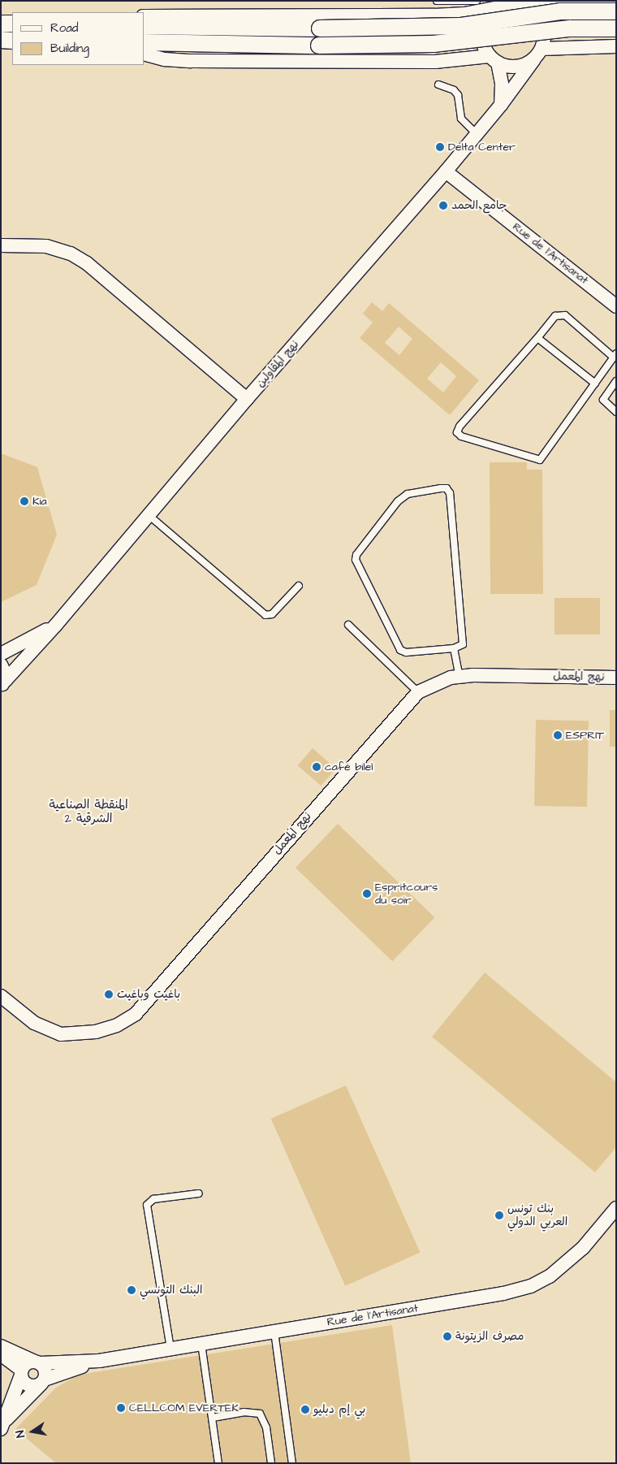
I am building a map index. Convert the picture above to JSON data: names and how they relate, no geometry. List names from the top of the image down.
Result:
{
  "streets": {
    "street": ["Rue de l'Artisanat", "نهج المقاولين", "نهج المعمل"]
  },
  "crossings": [
    ["Rue de l'Artisanat", "نهج المقاولين"]
  ],
  "districts": ["المنقطة الصناعية الشرقية 2"],
  "places": [
    "Delta Center",
    "جامع الحمد",
    "Kia",
    "ESPRIT",
    "café bilel",
    "Espritcours du soir",
    "باغيت وباغيت",
    "بنك تونس العربي الدولي",
    "البنك التونسي",
    "مصرف الزيتونة",
    "CELLCOM EVERTEK",
    "بي إم دبليو"
  ],
  "legend": ["Road", "Building"],
  "north": "left"
}
